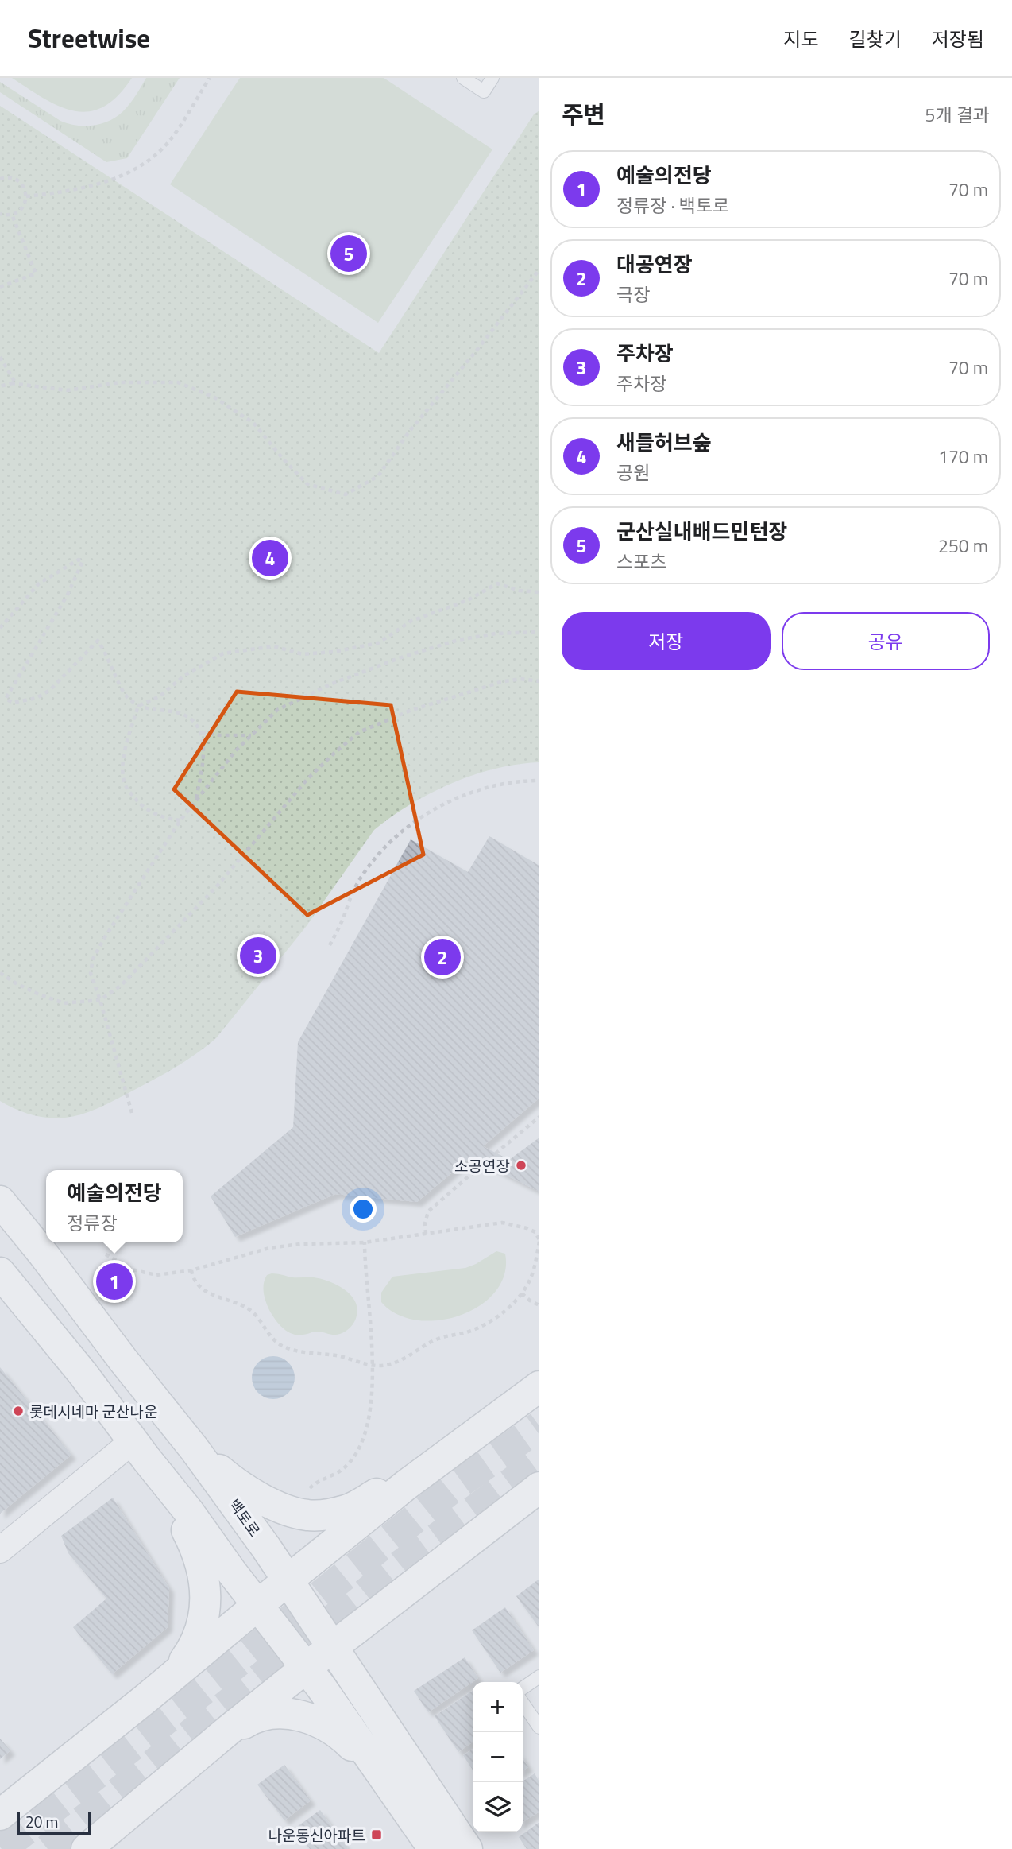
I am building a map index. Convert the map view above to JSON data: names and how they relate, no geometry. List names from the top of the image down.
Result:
{
  "streets": {
    "street": ["백토로"]
  },
  "places": {
    "other": ["소공연장", "롯데시네마 군산나운"],
    "transit": ["나운동신아파트"]
  },
  "scale_bar": "20 m",
  "page": {
    "header": "Streetwise",
    "nav": ["지도", "길찾기", "저장됨"],
    "heading": ["주변", "5개 결과"],
    "list": [
      {
        "mark": "1",
        "name": "예술의전당",
        "note": "정류장 · 백토로",
        "value": "70 m"
      },
      {
        "mark": "2",
        "name": "대공연장",
        "note": "극장",
        "value": "70 m"
      },
      {
        "mark": "3",
        "name": "주차장",
        "note": "주차장",
        "value": "70 m"
      },
      {
        "mark": "4",
        "name": "새들허브숲",
        "note": "공원",
        "value": "170 m"
      },
      {
        "mark": "5",
        "name": "군산실내배드민턴장",
        "note": "스포츠",
        "value": "250 m"
      }
    ],
    "pins": [
      "5",
      "4",
      "3",
      "2",
      "1"
    ],
    "buttons": ["저장", "공유"],
    "popup": ["예술의전당", "정류장"],
    "map_buttons": ["+", "−"],
    "scale": "20 m"
  }
}
